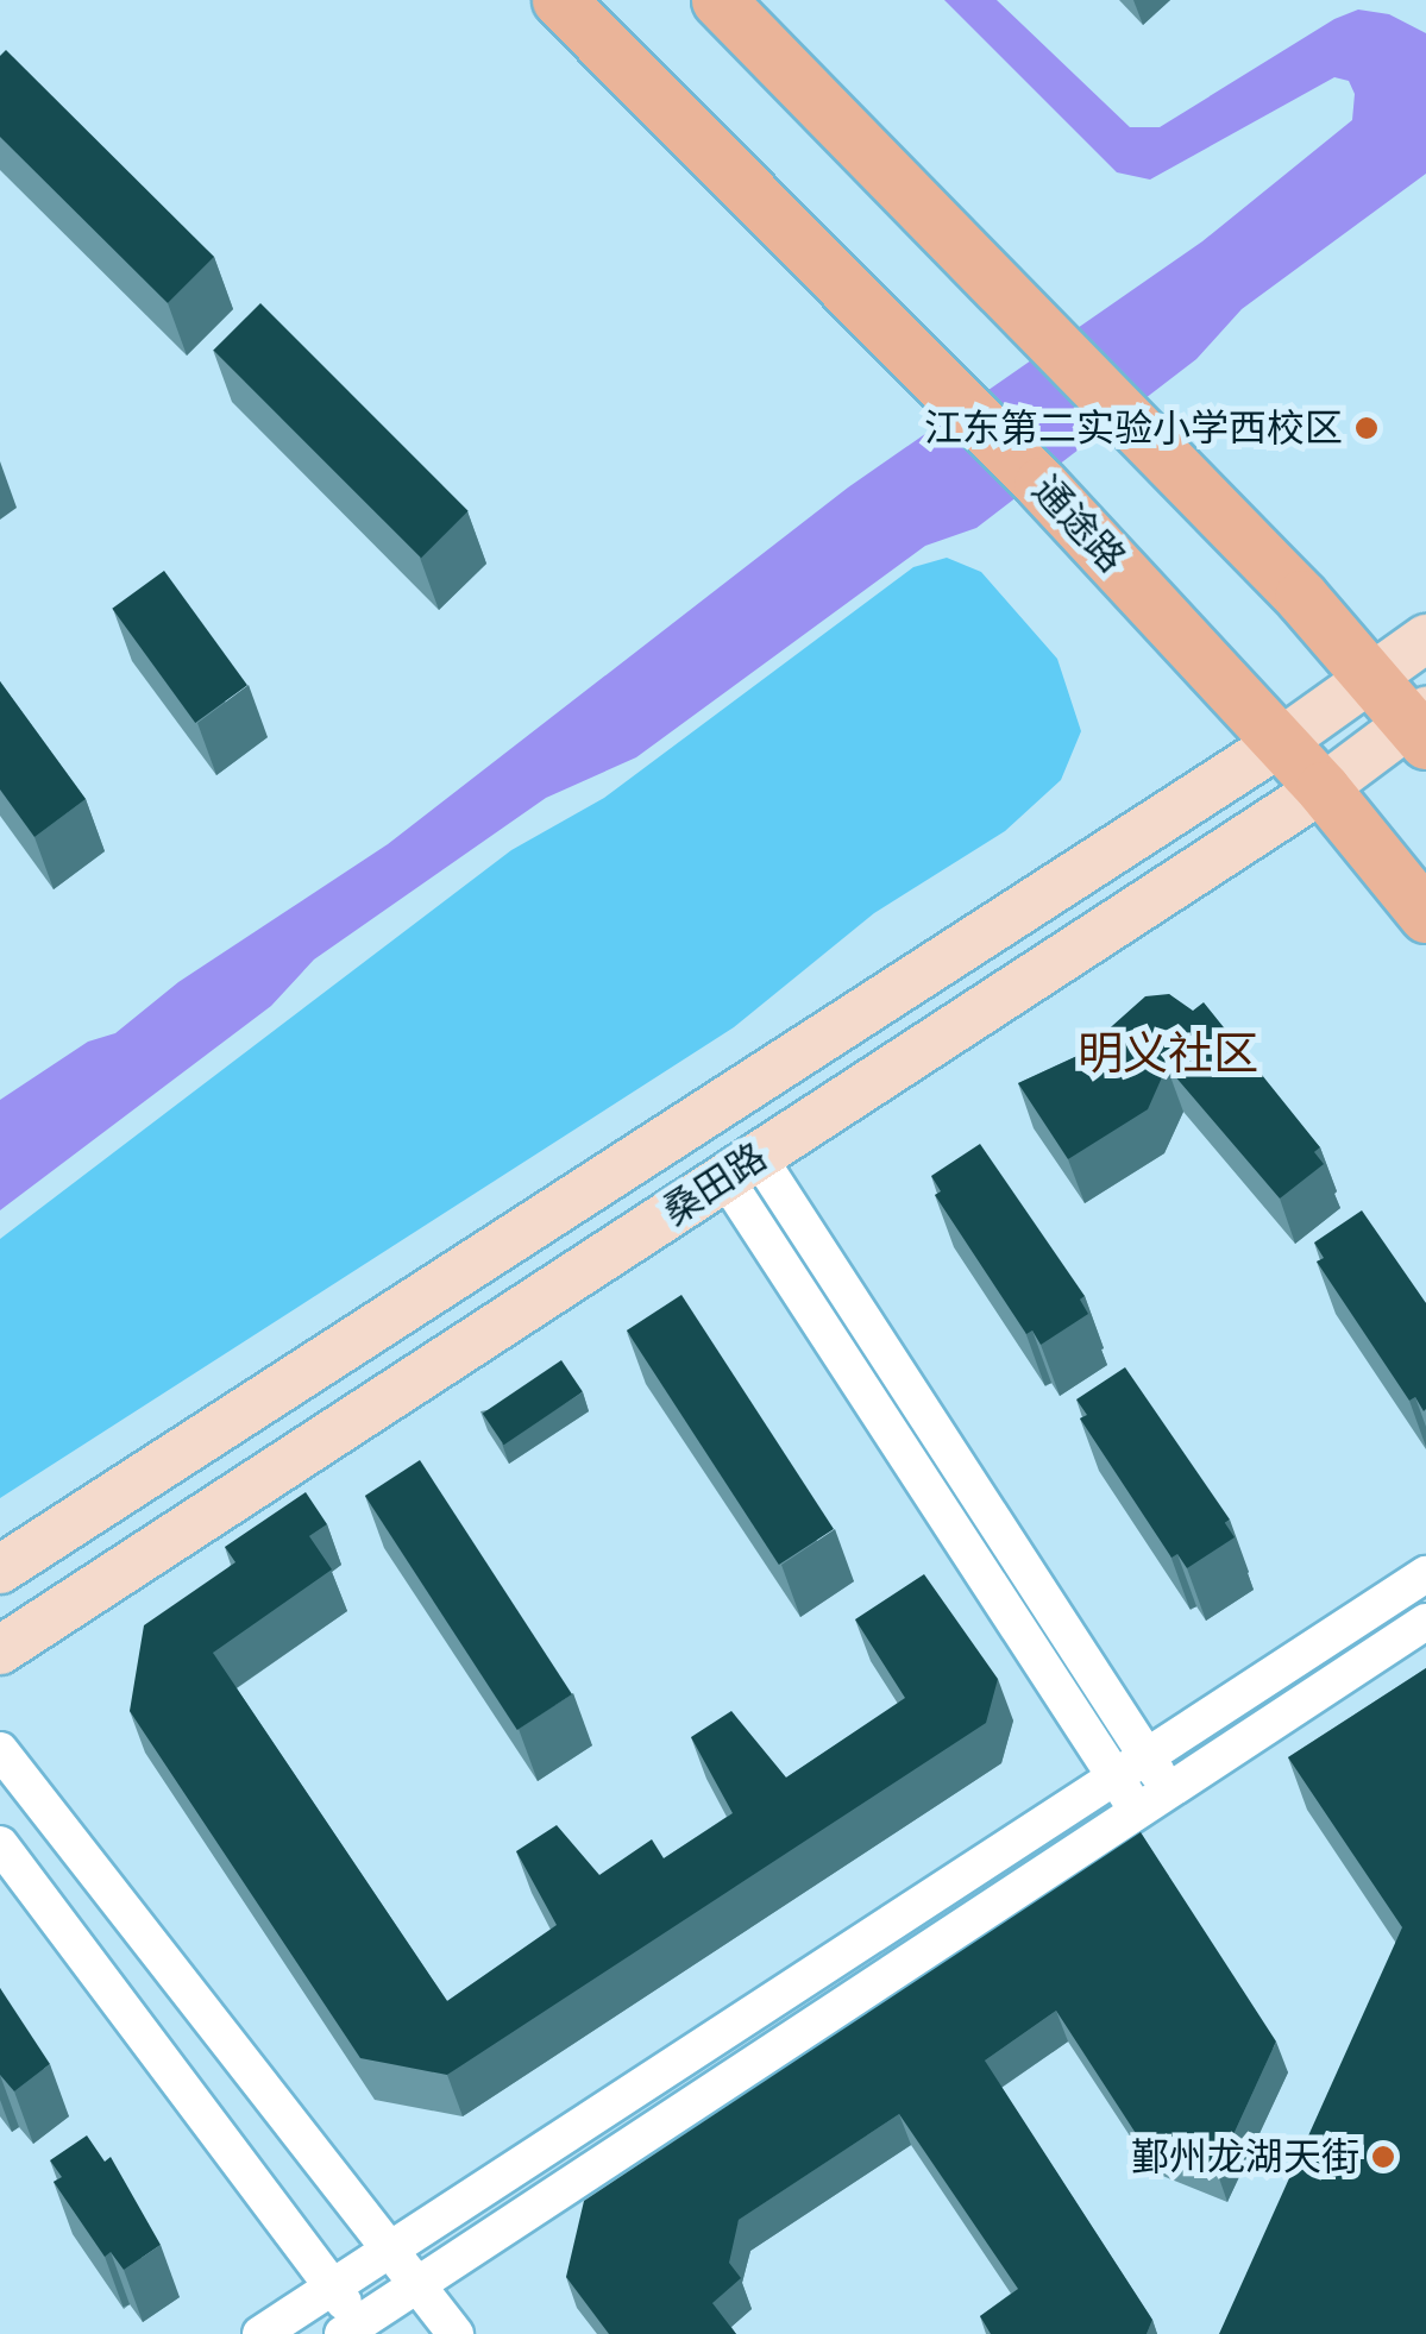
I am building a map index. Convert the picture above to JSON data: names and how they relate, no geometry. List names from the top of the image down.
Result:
{
  "streets": {
    "main road": ["通途路", "桑田路"]
  },
  "crossings": [
    ["通途路", "桑田路"]
  ],
  "districts": ["明义社区"],
  "places": ["江东第二实验小学西校区", "鄞州龙湖天街"]
}
